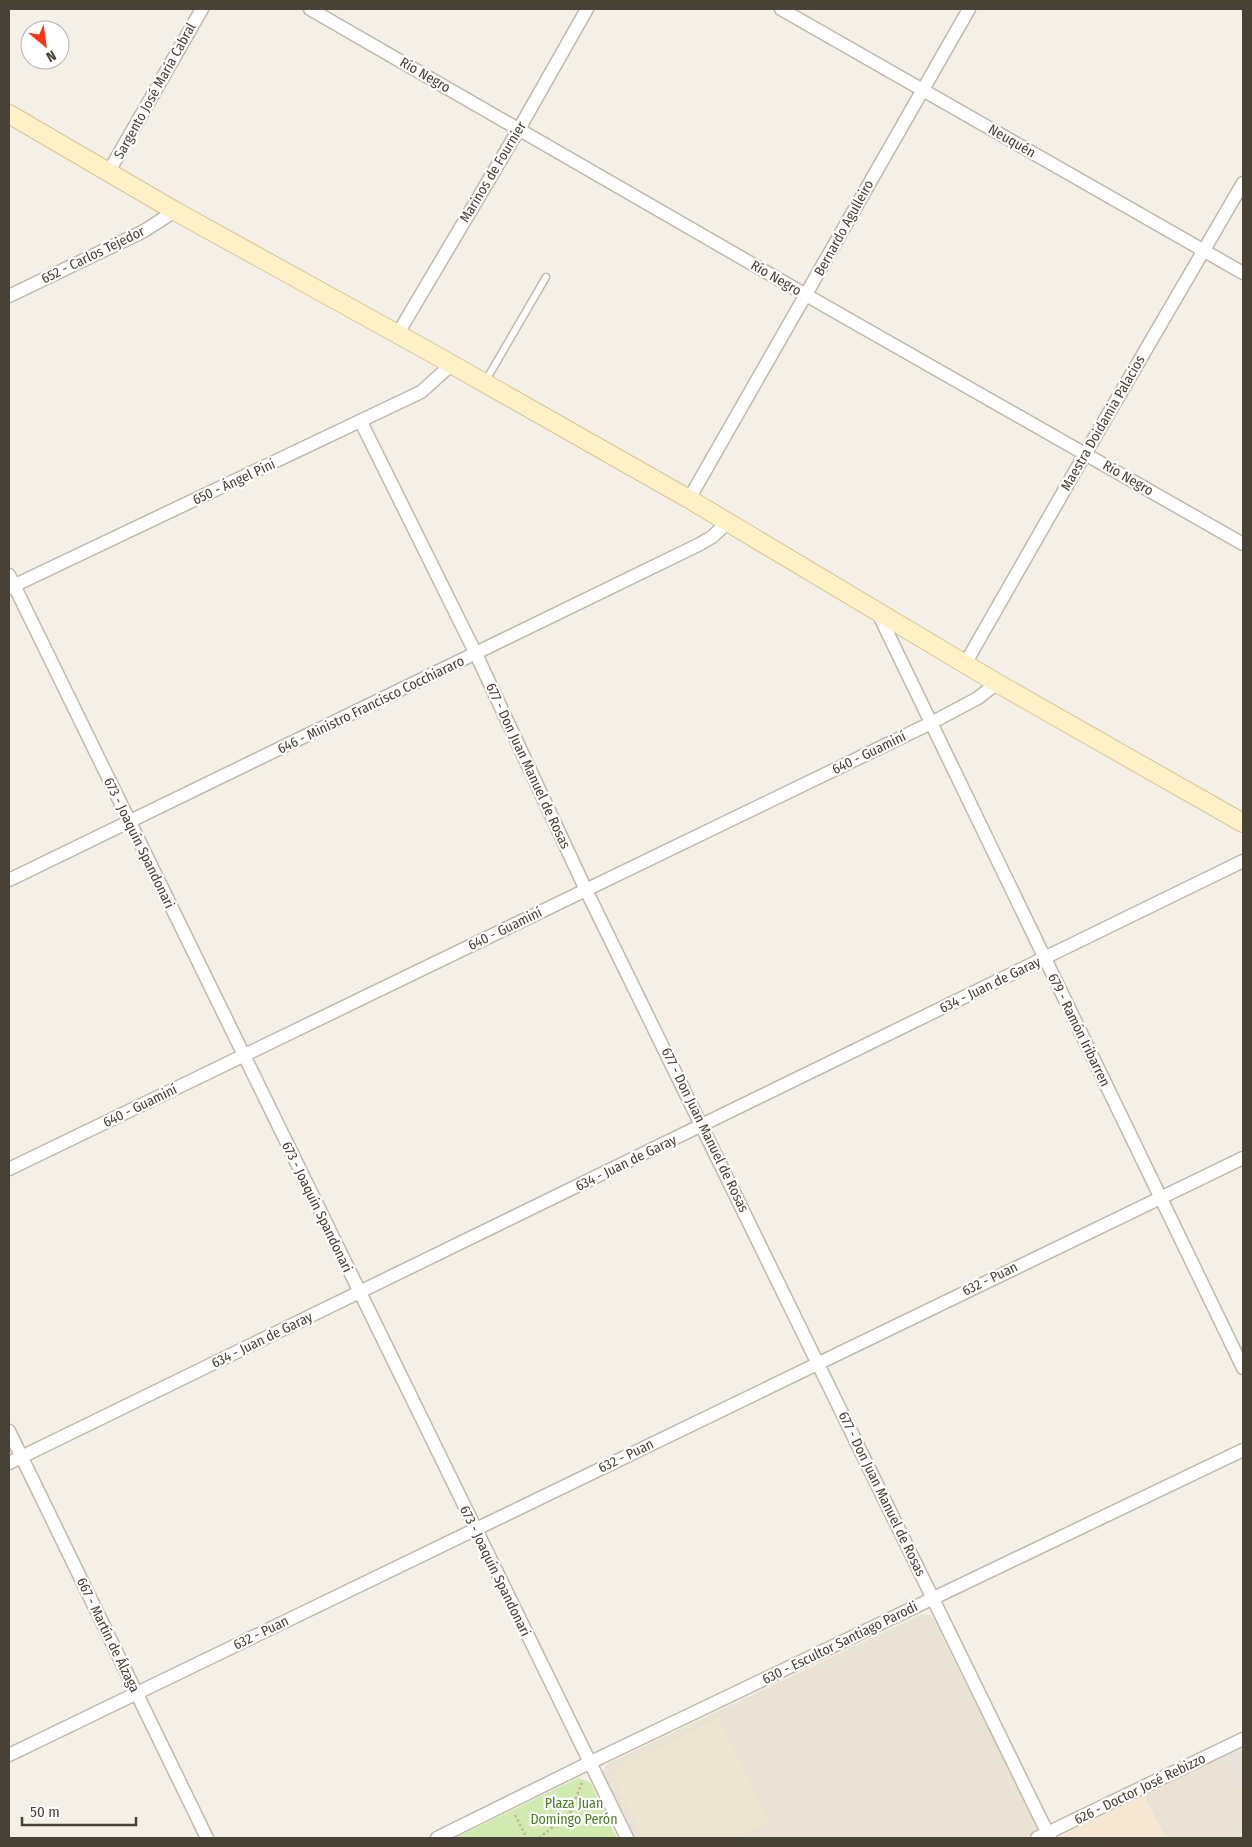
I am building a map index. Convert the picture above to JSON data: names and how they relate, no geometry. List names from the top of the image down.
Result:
{
  "streets": {
    "street": [
      "Río Negro",
      "Sargento José María Cabral",
      "Neuquén",
      "Marinos de Fournier",
      "Bernardo Agulleiro",
      "652 - Carlos Tejedor",
      "Maestra Doidamia Palacios",
      "650 - Ángel Pini",
      "646 - Ministro Francisco Cocchiararo",
      "640 - Guaminí",
      "677 - Don Juan Manuel de Rosas",
      "673 - Joaquín Spandonari",
      "634 - Juan de Garay",
      "679 - Ramón Iribarren",
      "632 - Puan",
      "667 - Martín de Álzaga",
      "630 - Escultor Santiago Parodi",
      "626 - Doctor José Rebizzo"
    ]
  },
  "crossings": [
    ["Río Negro", "Marinos de Fournier"],
    ["Río Negro", "Bernardo Agulleiro"],
    ["Río Negro", "Maestra Doidamia Palacios"],
    ["Neuquén", "Bernardo Agulleiro"],
    ["Neuquén", "Maestra Doidamia Palacios"],
    ["650 - Ángel Pini", "677 - Don Juan Manuel de Rosas"],
    ["650 - Ángel Pini", "673 - Joaquín Spandonari"],
    ["646 - Ministro Francisco Cocchiararo", "677 - Don Juan Manuel de Rosas"],
    ["646 - Ministro Francisco Cocchiararo", "673 - Joaquín Spandonari"],
    ["640 - Guaminí", "677 - Don Juan Manuel de Rosas"],
    ["640 - Guaminí", "673 - Joaquín Spandonari"],
    ["640 - Guaminí", "679 - Ramón Iribarren"],
    ["677 - Don Juan Manuel de Rosas", "634 - Juan de Garay"],
    ["677 - Don Juan Manuel de Rosas", "632 - Puan"],
    ["677 - Don Juan Manuel de Rosas", "630 - Escultor Santiago Parodi"],
    ["677 - Don Juan Manuel de Rosas", "626 - Doctor José Rebizzo"],
    ["673 - Joaquín Spandonari", "634 - Juan de Garay"],
    ["673 - Joaquín Spandonari", "632 - Puan"],
    ["673 - Joaquín Spandonari", "630 - Escultor Santiago Parodi"],
    ["634 - Juan de Garay", "679 - Ramón Iribarren"],
    ["634 - Juan de Garay", "667 - Martín de Álzaga"],
    ["679 - Ramón Iribarren", "632 - Puan"],
    ["632 - Puan", "667 - Martín de Álzaga"]
  ],
  "parks": ["Plaza Juan Domingo Perón"],
  "scale_bar": "50 m",
  "north": "bottom right"
}
